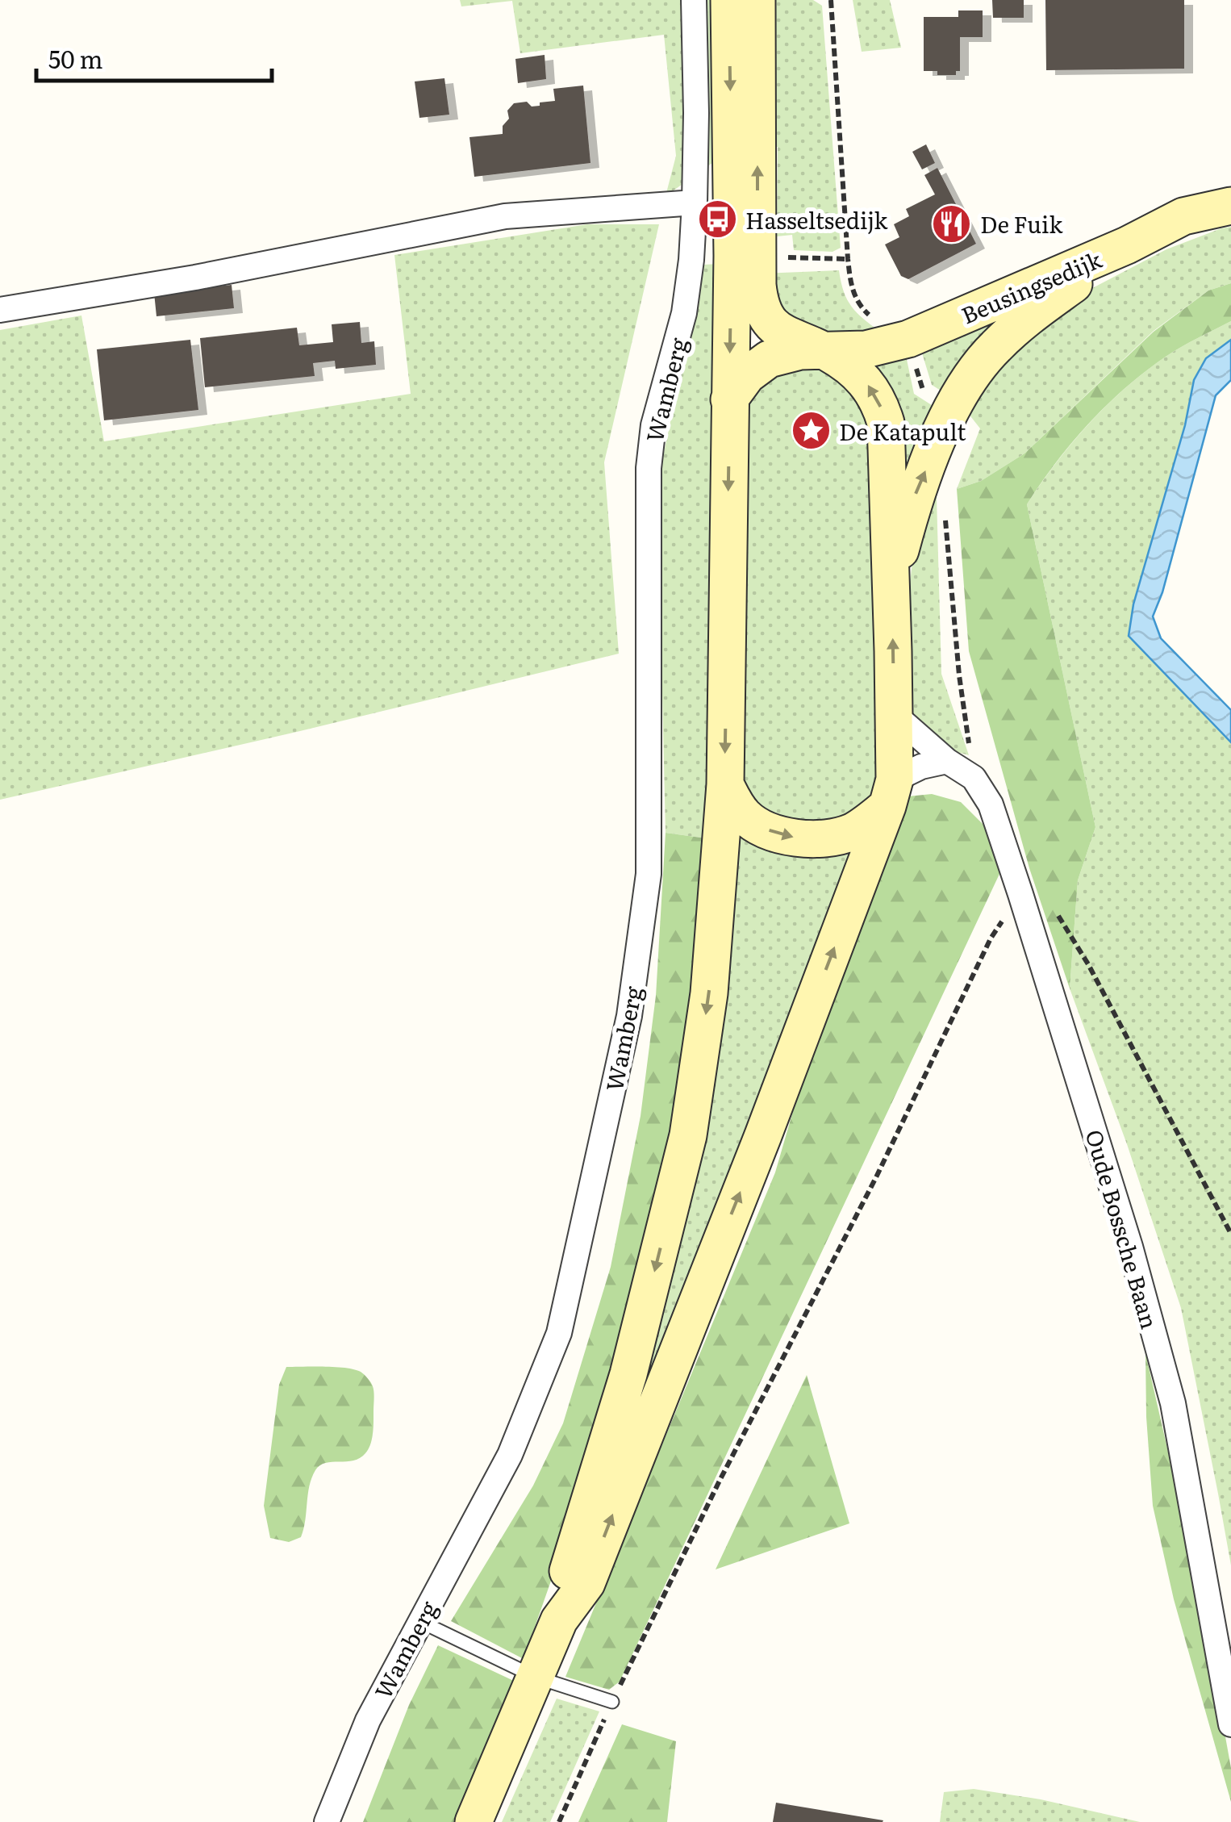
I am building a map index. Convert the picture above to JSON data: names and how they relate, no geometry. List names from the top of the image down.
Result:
{
  "streets": {
    "main road": ["Beusingsedijk"],
    "street": ["Wamberg", "Oude Bossche Baan"]
  },
  "places": {
    "bus stop": ["Hasseltsedijk"],
    "restaurant": ["De Fuik"],
    "place": ["De Katapult"]
  },
  "scale_bar": "50 m"
}
